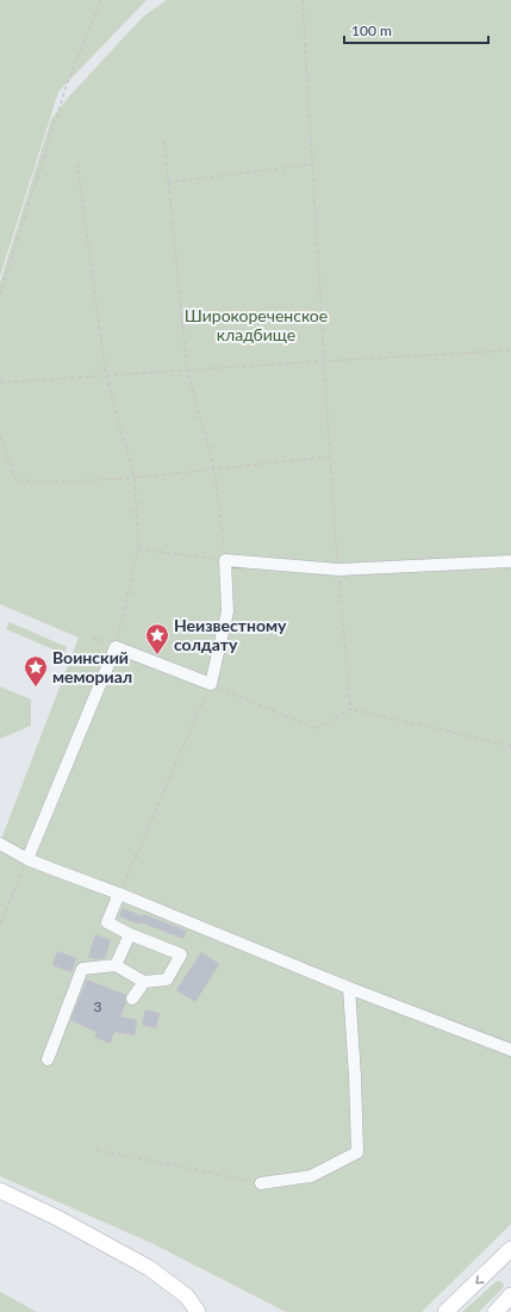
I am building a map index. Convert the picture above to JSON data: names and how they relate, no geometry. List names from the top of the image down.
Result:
{
  "parks": ["Широкореченское кладбище"],
  "places": {
    "place": ["Неизвестному солдату", "Воинский мемориал"]
  },
  "house_numbers": ["3"],
  "scale_bar": "100 m"
}
